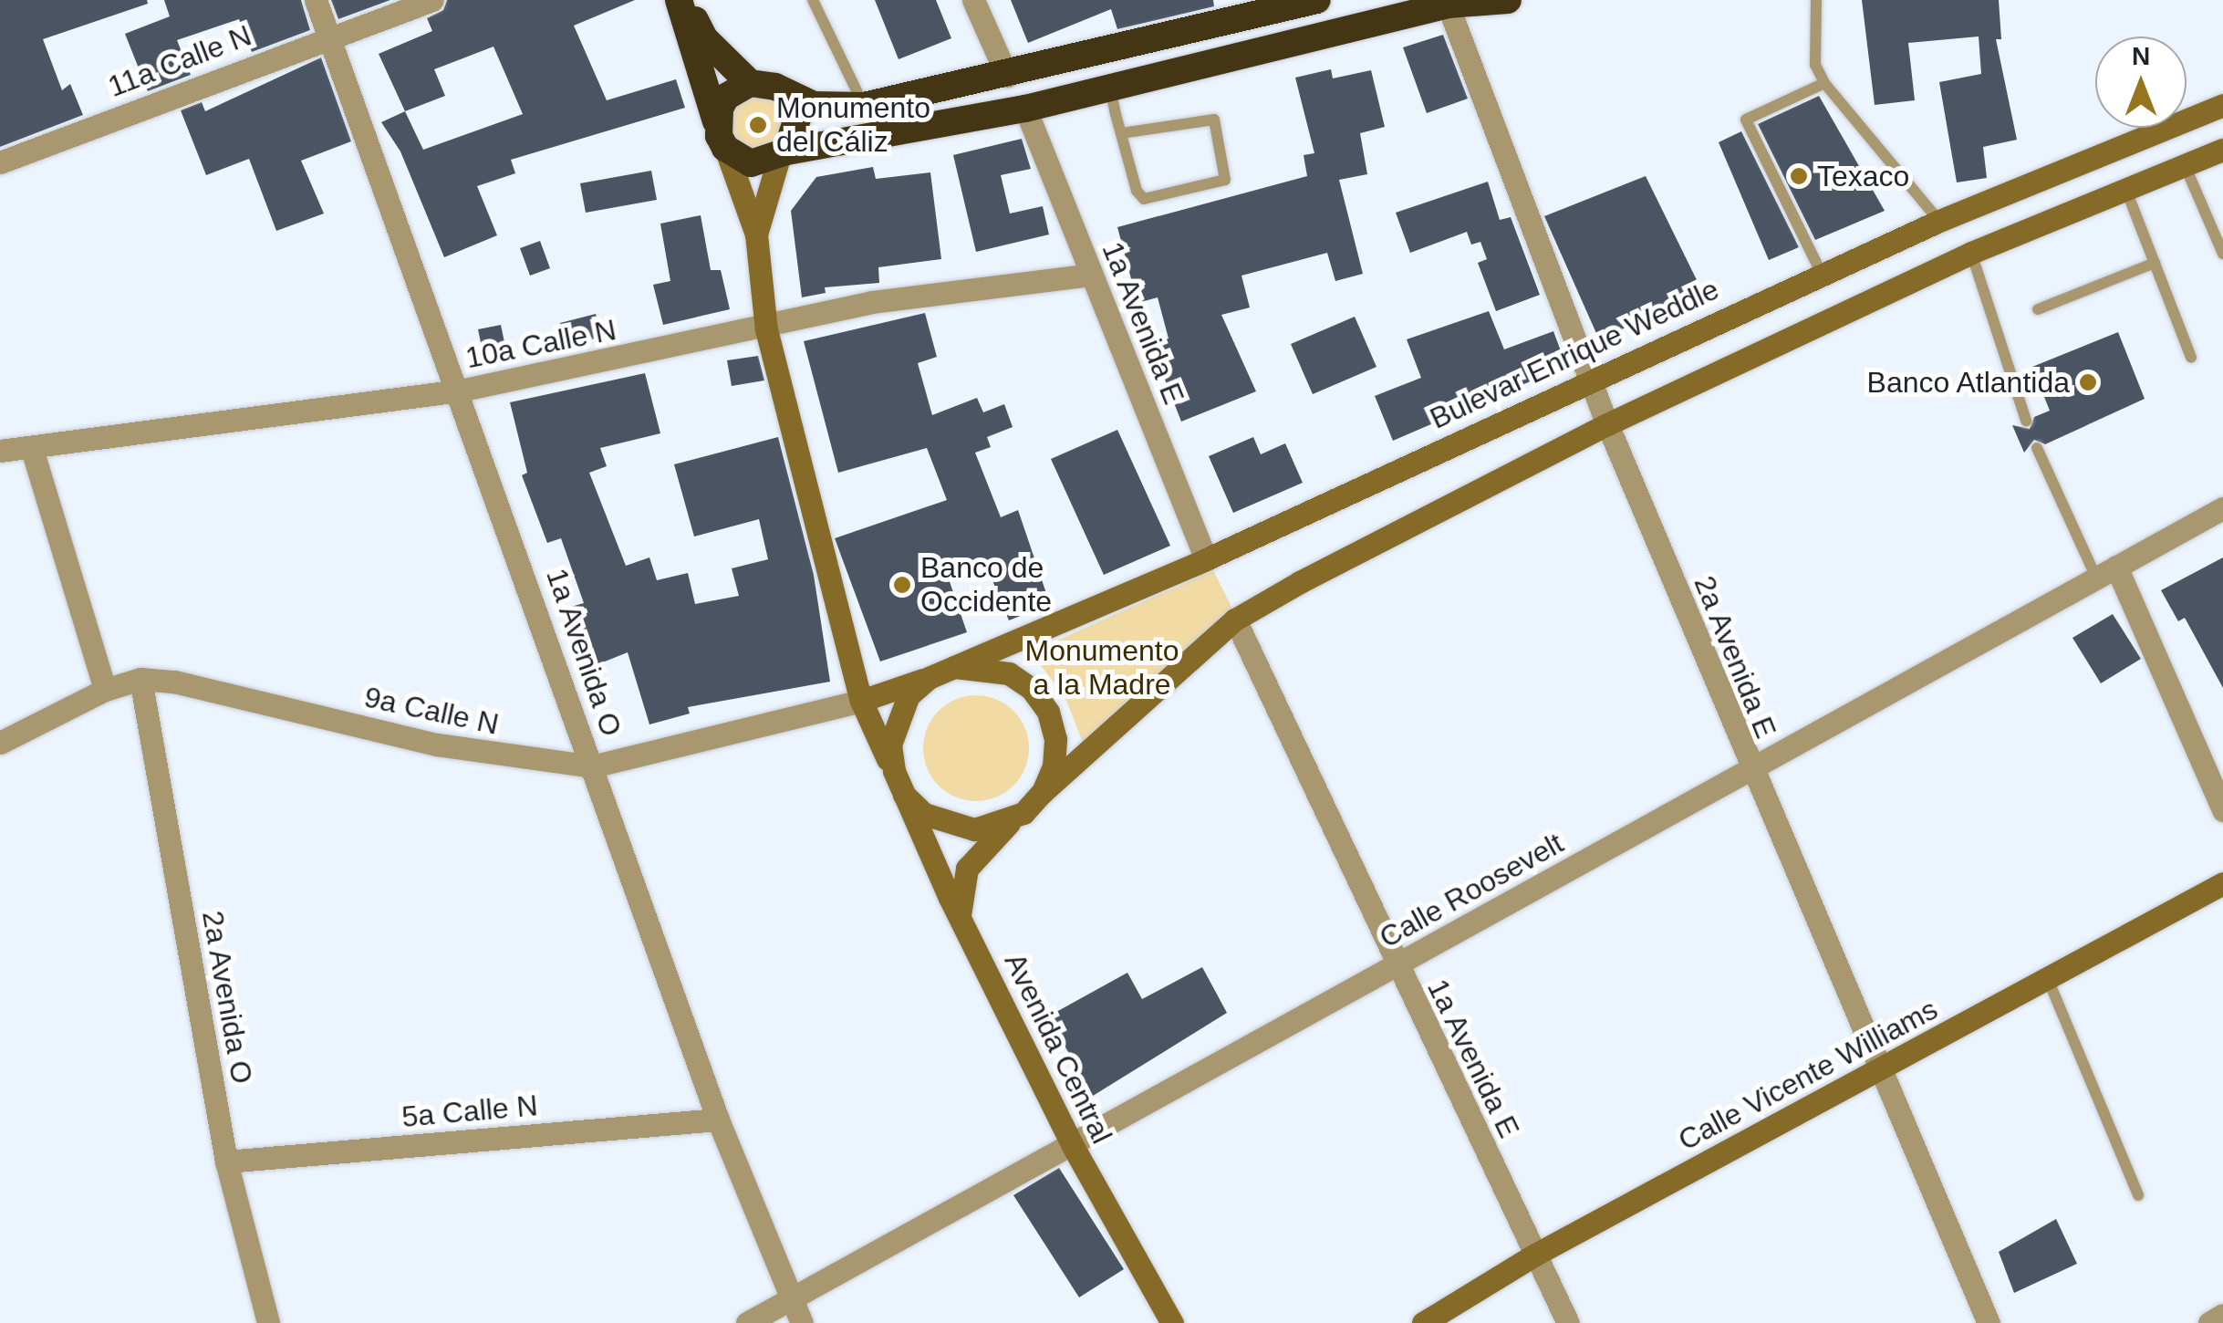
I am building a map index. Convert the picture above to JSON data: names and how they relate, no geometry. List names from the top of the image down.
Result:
{
  "streets": {
    "main road": ["Bulevar Enrique Weddle", "Avenida Central", "Calle Vicente Williams"],
    "street": [
      "11a Calle N",
      "1a Avenida E",
      "10a Calle N",
      "1a Avenida O",
      "2a Avenida E",
      "9a Calle N",
      "Calle Roosevelt",
      "2a Avenida O",
      "5a Calle N"
    ]
  },
  "crossings": [
    ["11a Calle N", "1a Avenida O"],
    ["1a Avenida E", "10a Calle N"],
    ["1a Avenida E", "Bulevar Enrique Weddle"],
    ["1a Avenida E", "Calle Roosevelt"],
    ["1a Avenida E", "Calle Vicente Williams"],
    ["10a Calle N", "1a Avenida O"],
    ["Bulevar Enrique Weddle", "2a Avenida E"],
    ["Bulevar Enrique Weddle", "Avenida Central"],
    ["1a Avenida O", "9a Calle N"],
    ["1a Avenida O", "Calle Roosevelt"],
    ["1a Avenida O", "5a Calle N"],
    ["2a Avenida E", "Calle Roosevelt"],
    ["2a Avenida E", "Calle Vicente Williams"],
    ["9a Calle N", "2a Avenida O"],
    ["Calle Roosevelt", "Avenida Central"],
    ["2a Avenida O", "5a Calle N"]
  ],
  "parks": ["Monumento a la Madre"],
  "places": [
    "Monumento del Cáliz",
    "Texaco",
    "Banco Atlantida",
    "Banco de Occidente"
  ],
  "north": "top"
}
